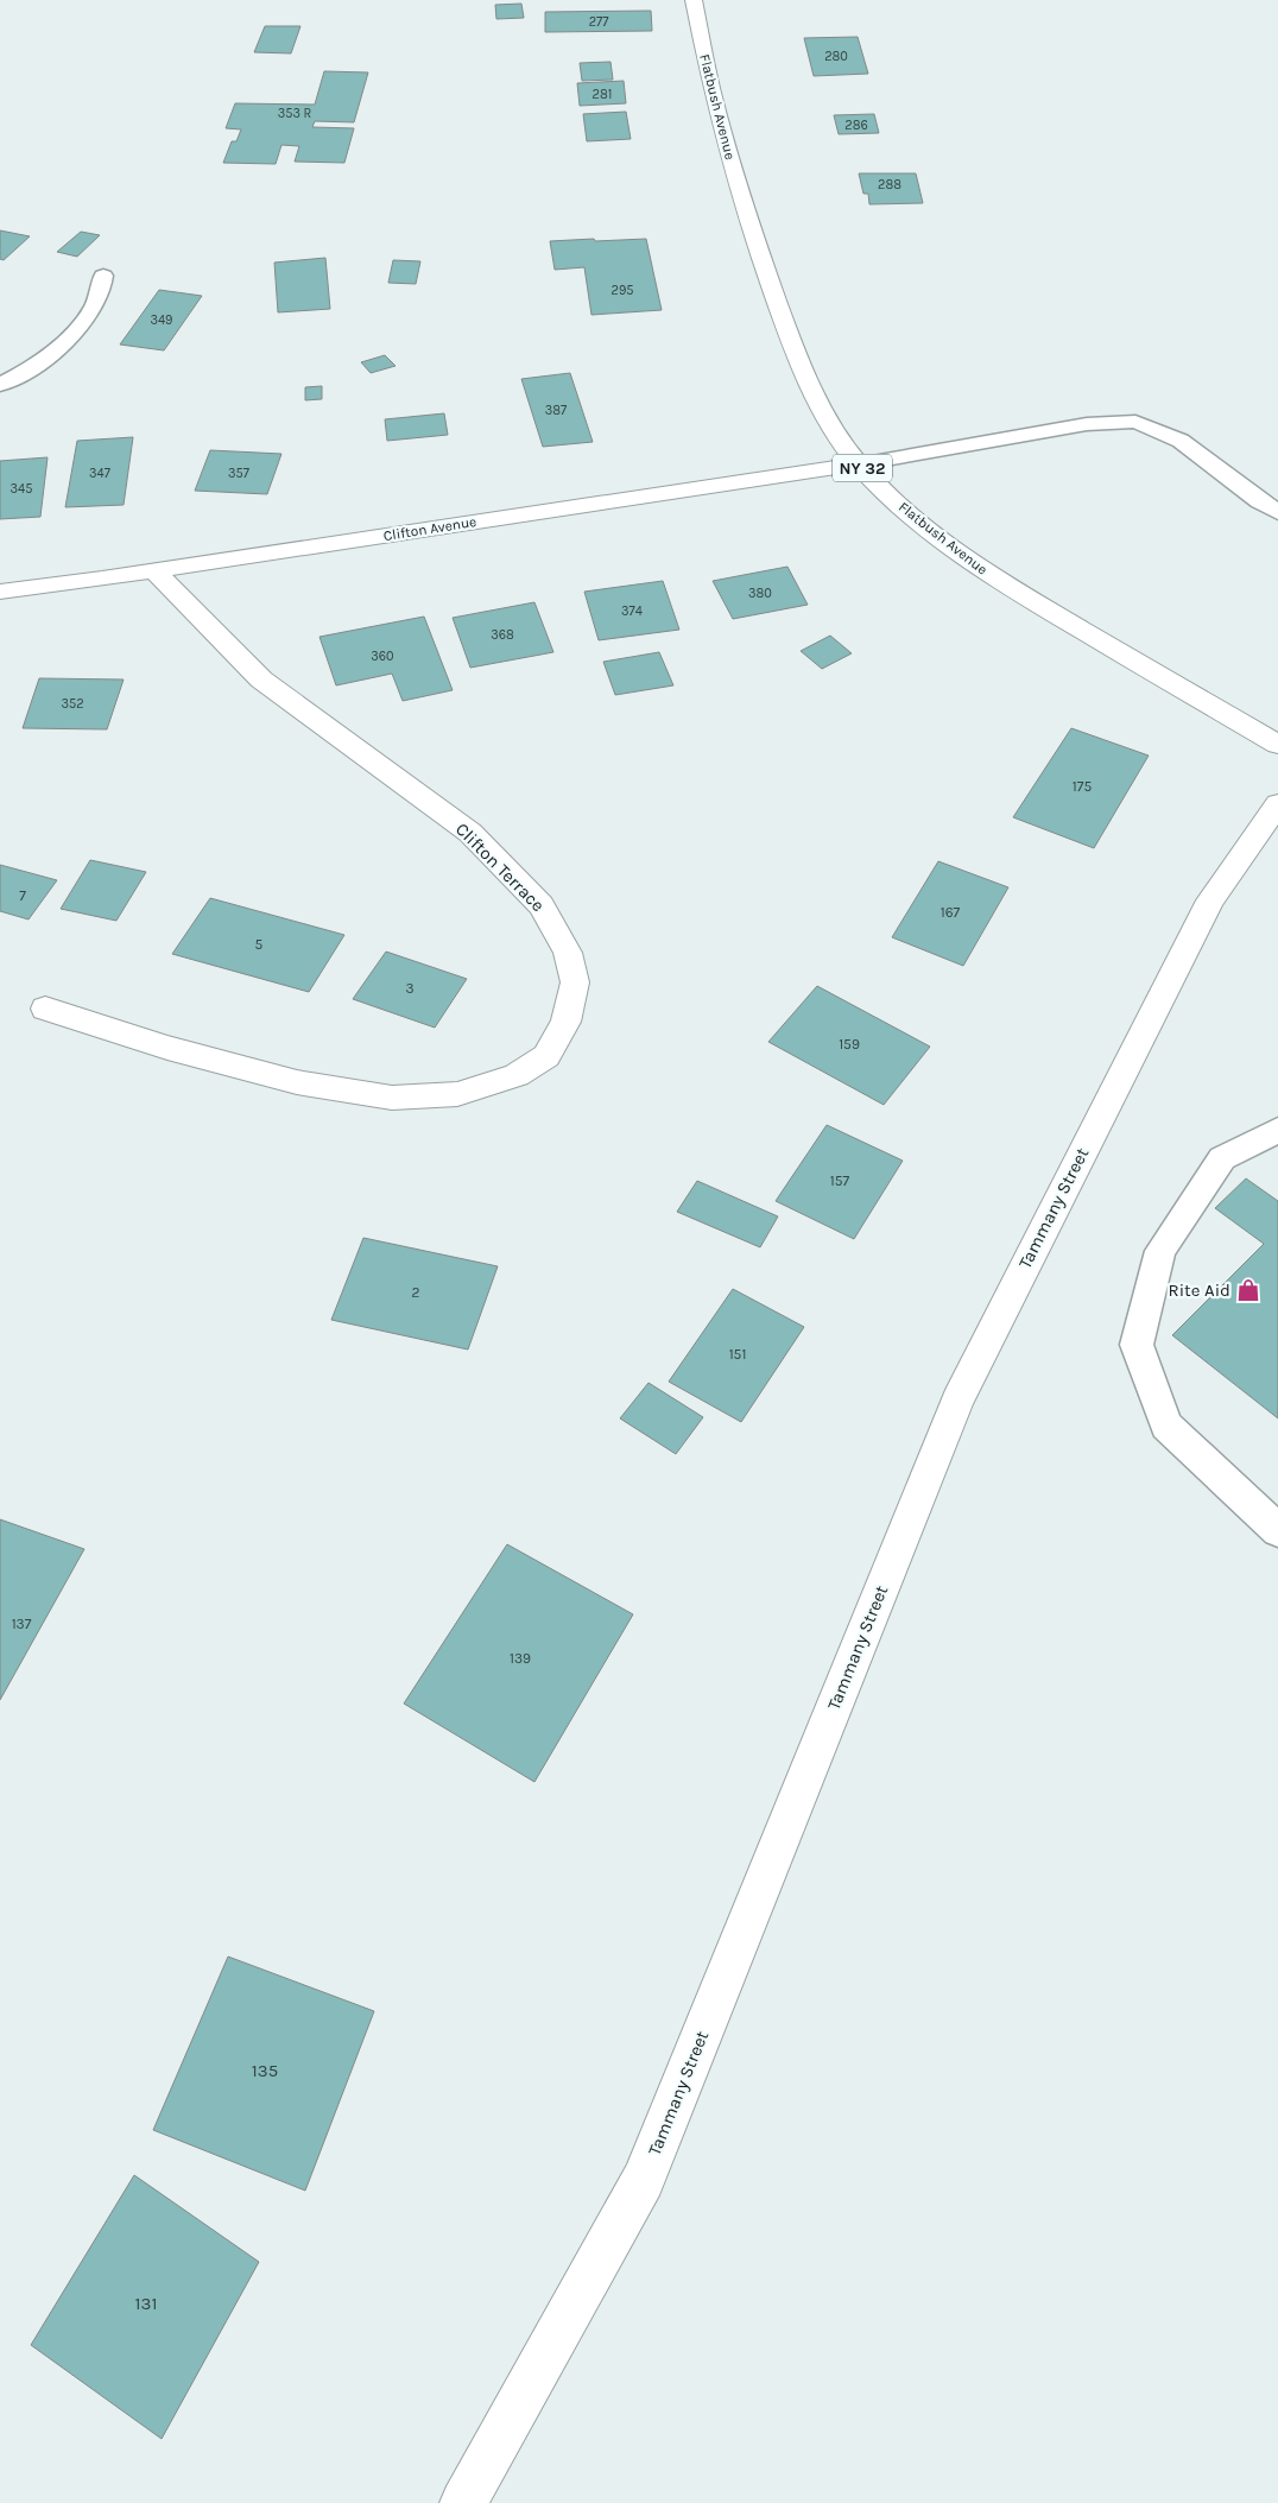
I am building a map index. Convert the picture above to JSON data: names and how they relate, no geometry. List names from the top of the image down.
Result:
{
  "streets": {
    "street": [
      "Flatbush Avenue",
      "NY 32",
      "Clifton Avenue",
      "Clifton Terrace",
      "Tammany Street"
    ]
  },
  "crossings": [
    ["Flatbush Avenue", "Clifton Avenue"],
    ["Clifton Avenue", "Clifton Terrace"]
  ],
  "places": {
    "shop": ["Rite Aid"]
  },
  "house_numbers": [
    "277",
    "280",
    "281",
    "353 R",
    "286",
    "288",
    "295",
    "349",
    "387",
    "347",
    "357",
    "345",
    "380",
    "374",
    "368",
    "360",
    "352",
    "175",
    "7",
    "167",
    "5",
    "3",
    "159",
    "157",
    "2",
    "151",
    "137",
    "139",
    "135",
    "131"
  ]
}
